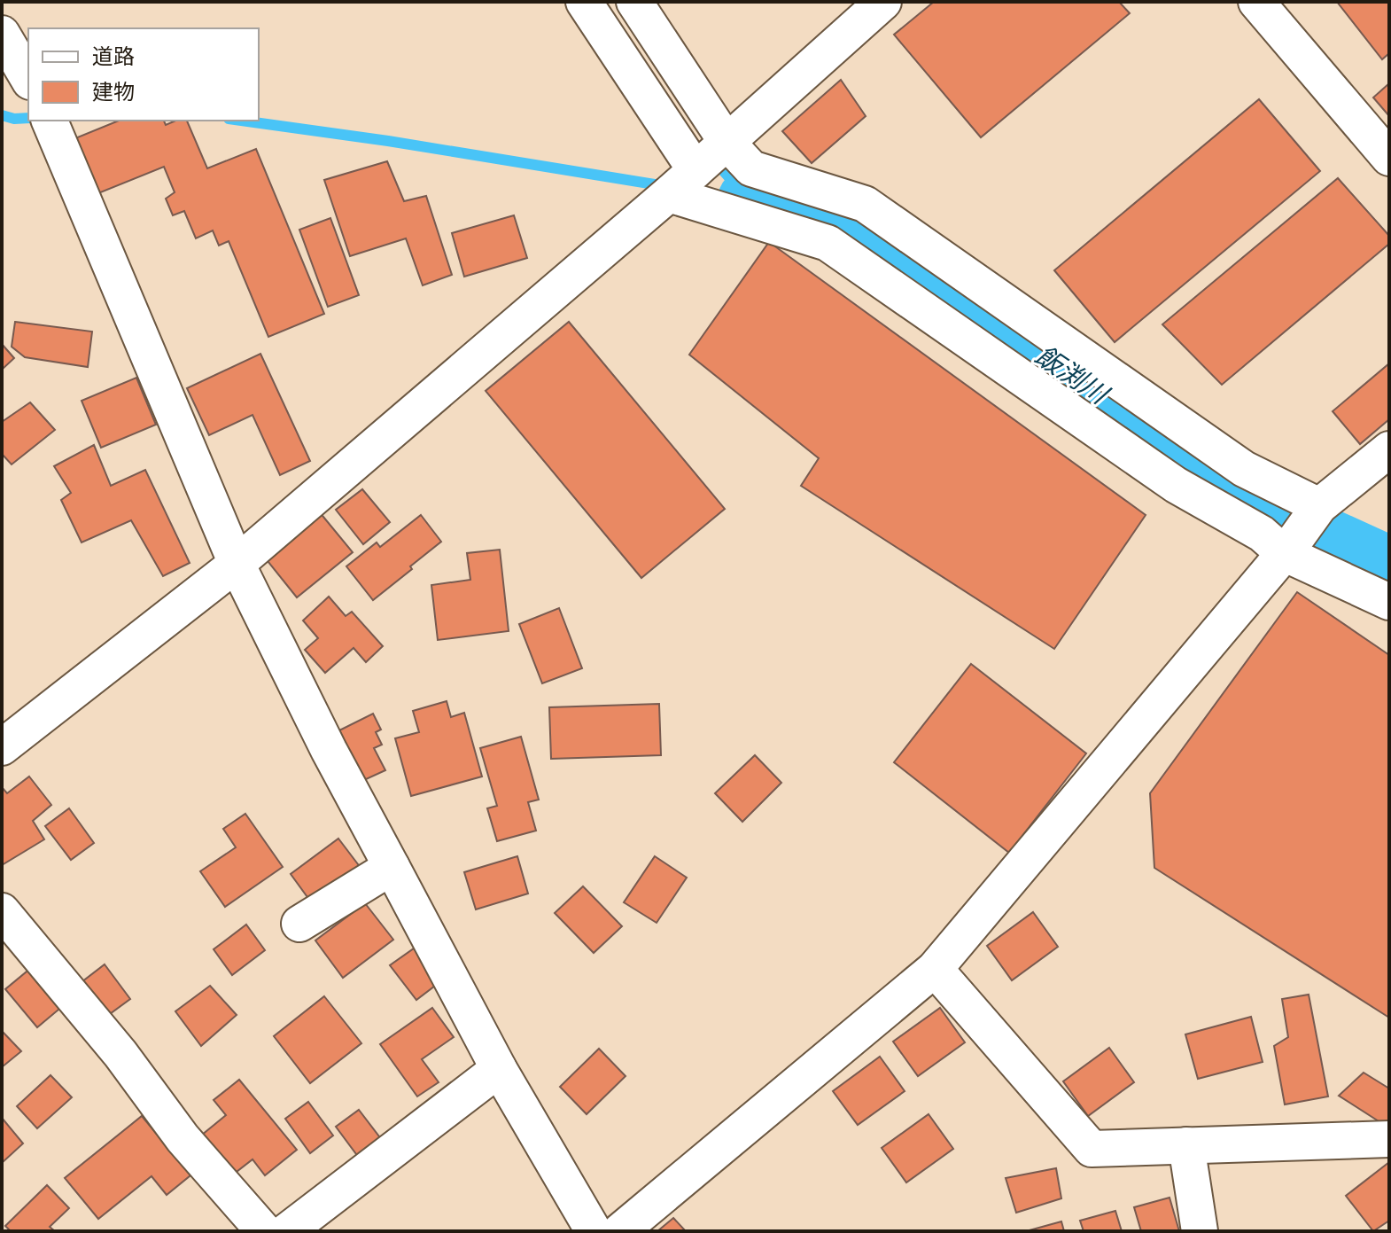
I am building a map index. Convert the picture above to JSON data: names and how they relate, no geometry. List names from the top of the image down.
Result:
{
  "water": ["飯渕川"],
  "legend": ["道路", "建物"]
}
